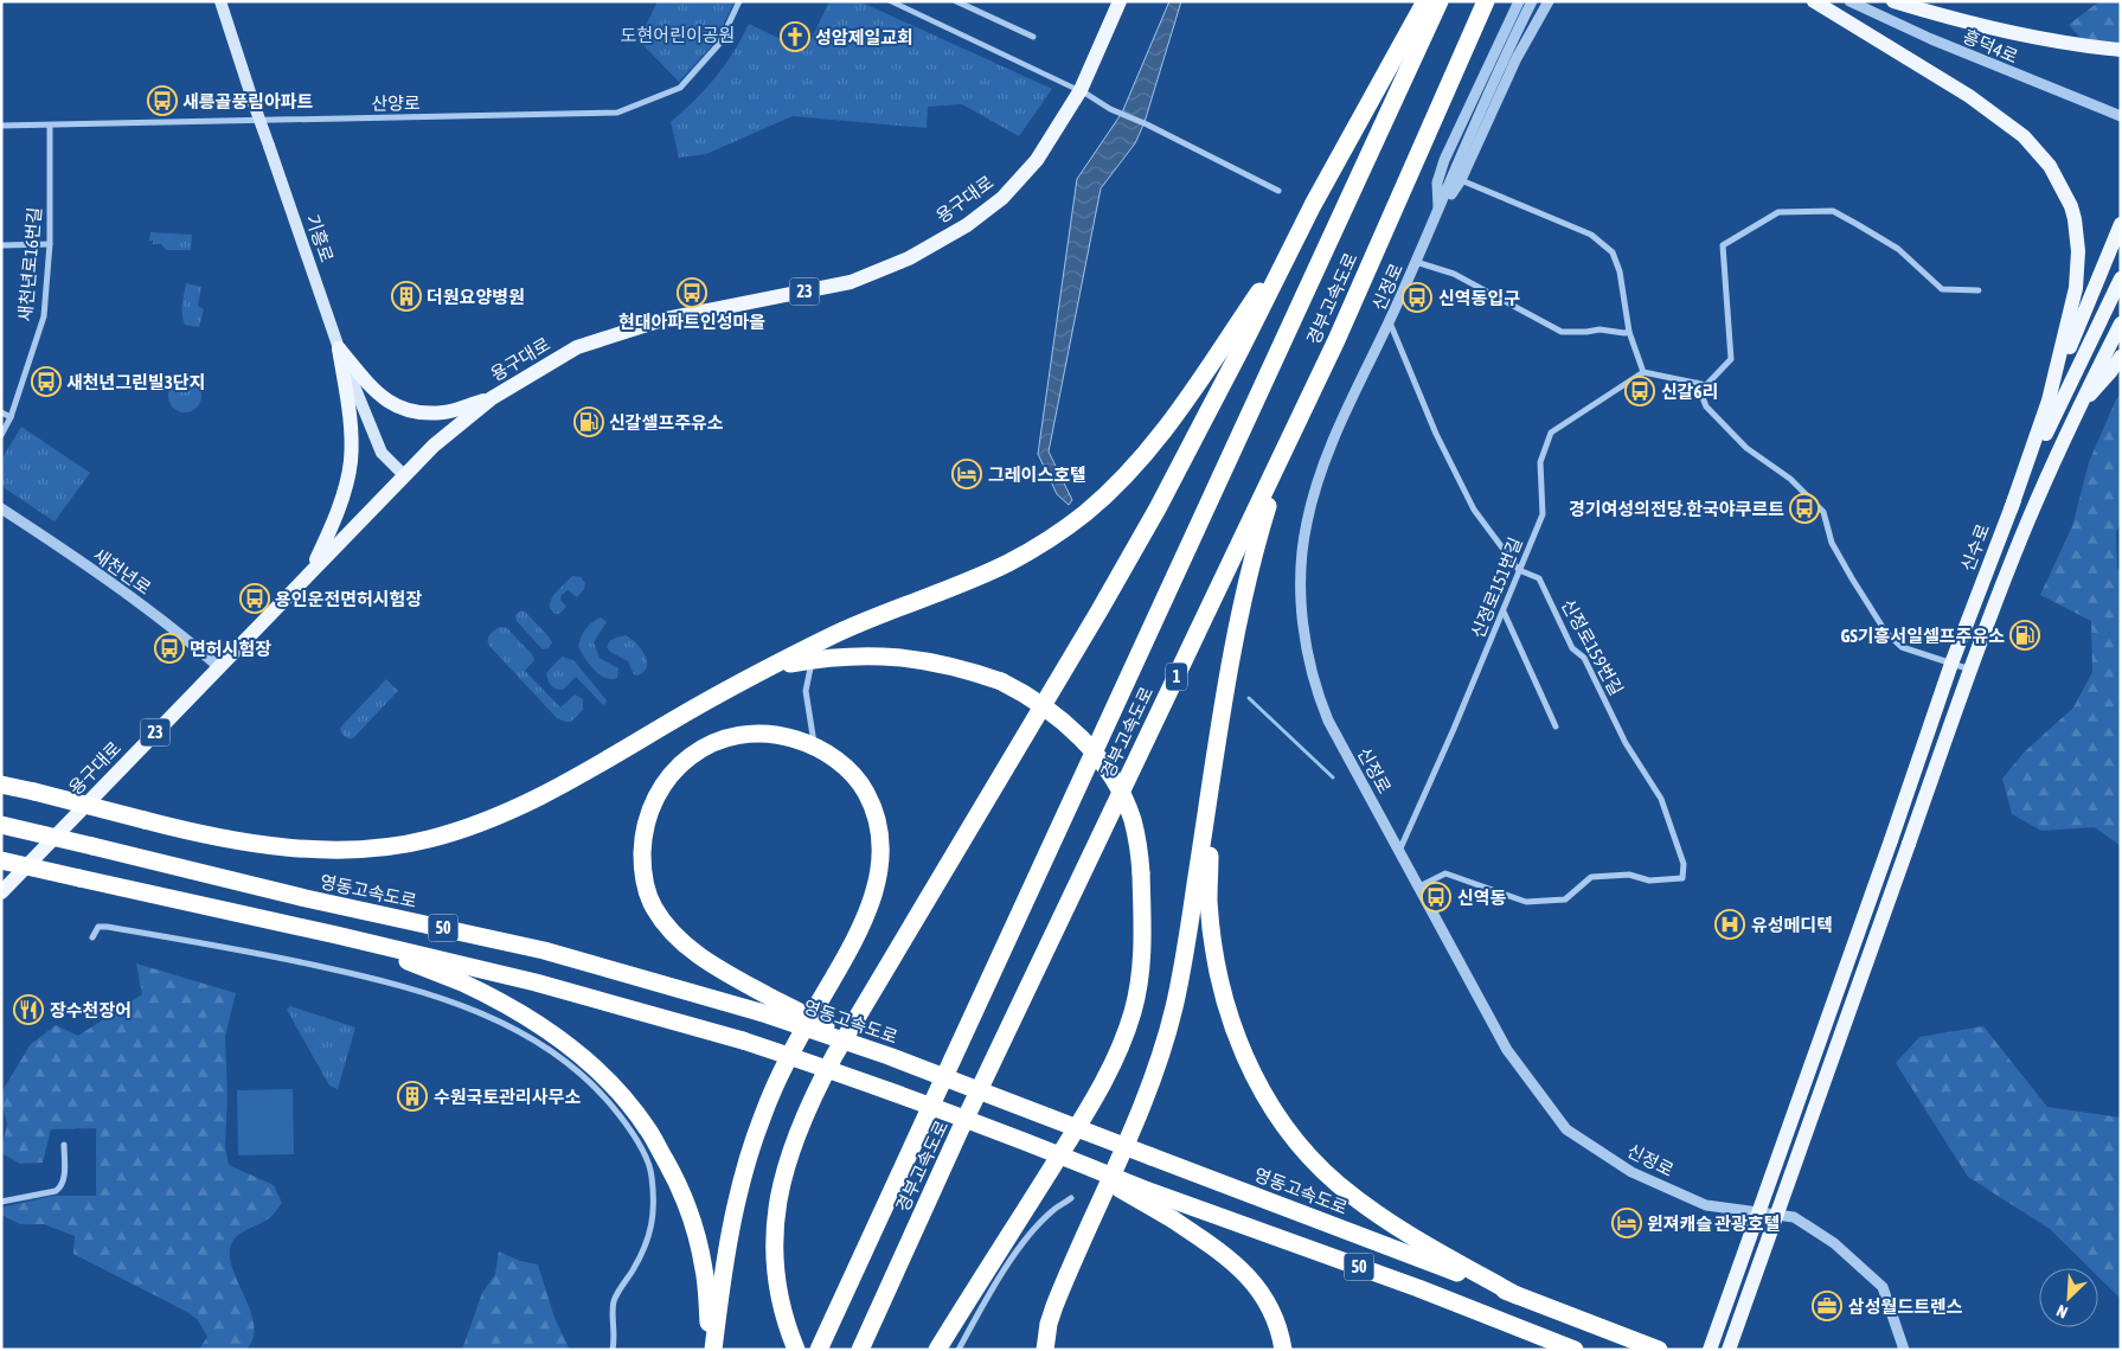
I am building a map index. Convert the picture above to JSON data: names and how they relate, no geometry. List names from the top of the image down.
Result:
{
  "streets": {
    "highway": [
      "경부고속도로",
      "1",
      "영동고속도로",
      "50"
    ],
    "main road": [
      "용구대로",
      "기흥로",
      "23",
      "신수로"
    ],
    "street": [
      "흥덕4로",
      "산양로",
      "새천년로16번길",
      "신정로",
      "새천년로",
      "신정로151번길",
      "신정로159번길"
    ]
  },
  "crossings": [
    ["산양로", "새천년로16번길"],
    ["용구대로", "기흥로"],
    ["용구대로", "새천년로"],
    ["신정로", "신정로151번길"],
    ["신정로", "신정로159번길"],
    ["신정로151번길", "신정로159번길"]
  ],
  "parks": ["도현어린이공원"],
  "places": {
    "church": ["성암제일교회"],
    "bus stop": [
      "새릉골풍림아파트",
      "현대아파트인성마을",
      "신역동입구",
      "새천년그린빌3단지",
      "신갈6리",
      "경기여성의전당.한국야쿠르트",
      "용인운전면허시험장",
      "면허시험장",
      "신역동"
    ],
    "building": ["더원요양병원", "수원국토관리사무소"],
    "fuel station": ["신갈셀프주유소", "GS기흥서일셀프주유소"],
    "hotel": ["그레이스호텔", "윈져캐슬 관광호텔"],
    "hospital": ["유성메디텍"],
    "restaurant": ["장수천장어"],
    "office": ["삼성월드트렌스"]
  },
  "north": "bottom left"
}
